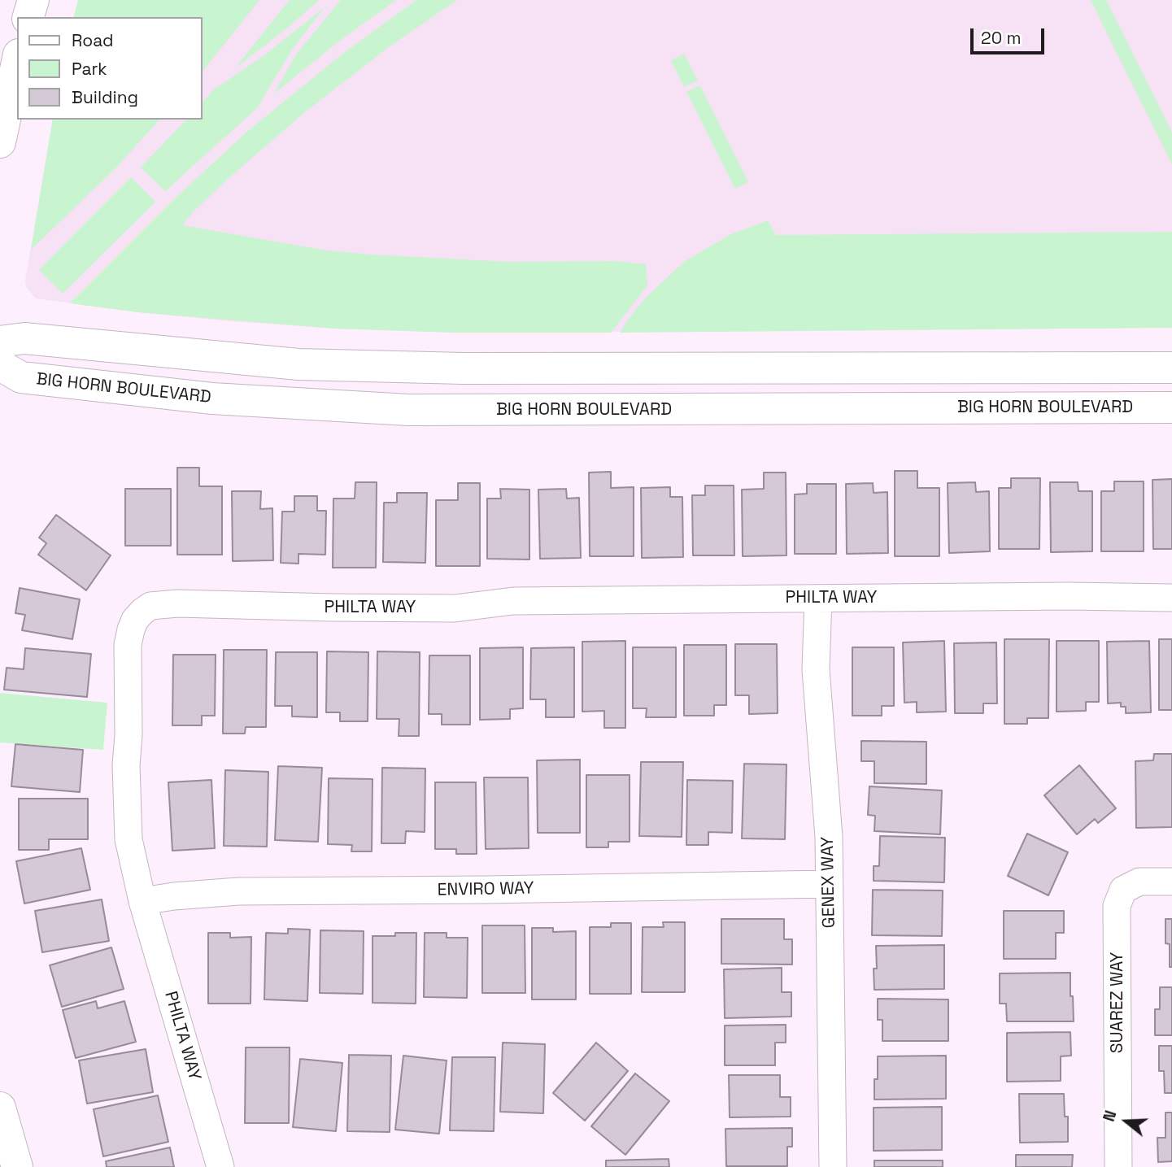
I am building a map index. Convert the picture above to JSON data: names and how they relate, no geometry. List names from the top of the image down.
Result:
{
  "streets": {
    "main road": ["BIG HORN BOULEVARD"],
    "street": [
      "PHILTA WAY",
      "GENEX WAY",
      "ENVIRO WAY",
      "SUAREZ WAY"
    ]
  },
  "crossings": [
    ["PHILTA WAY", "GENEX WAY"],
    ["PHILTA WAY", "ENVIRO WAY"],
    ["GENEX WAY", "ENVIRO WAY"]
  ],
  "legend": ["Road", "Park", "Building"],
  "scale_bar": "20 m",
  "north": "left"
}
